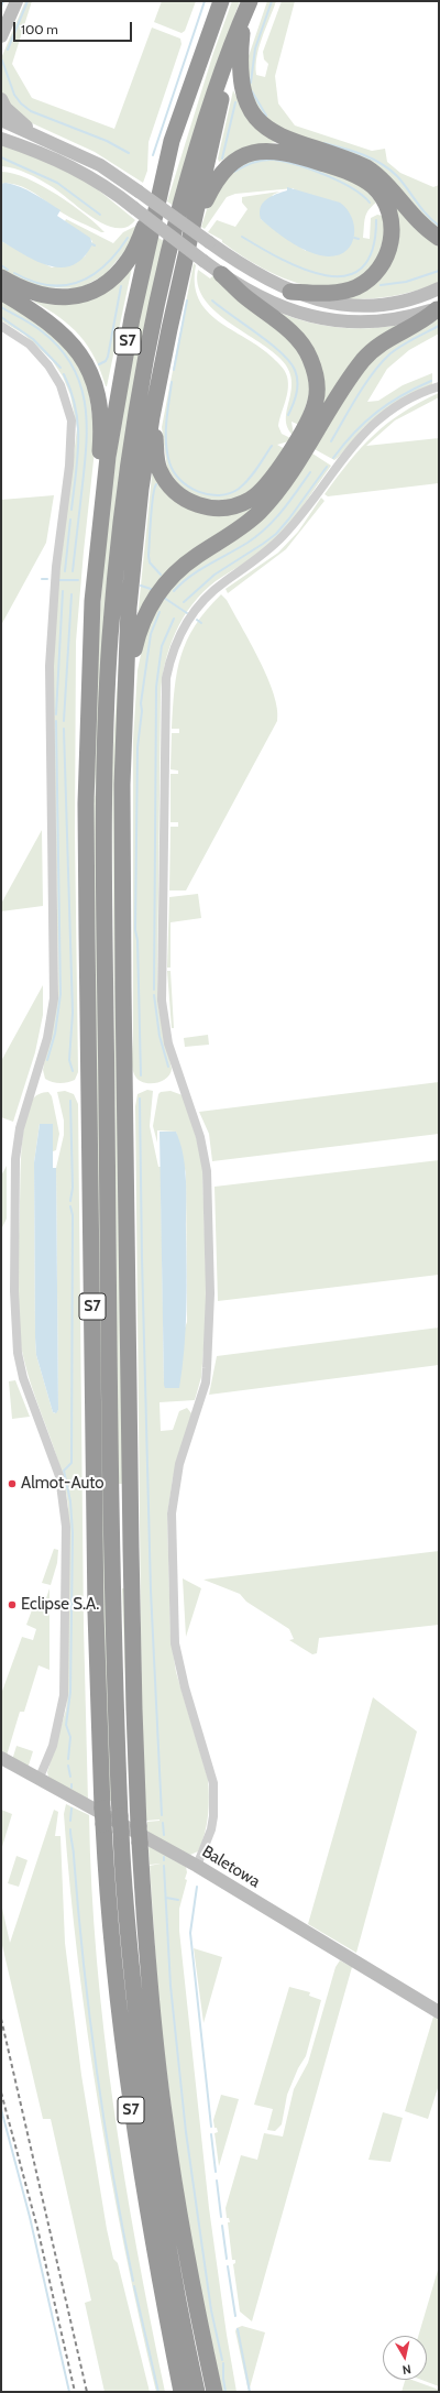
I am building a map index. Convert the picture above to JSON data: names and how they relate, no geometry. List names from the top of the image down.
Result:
{
  "streets": {
    "highway": ["S7"],
    "street": ["Baletowa"]
  },
  "places": ["Almot-Auto", "Eclipse S.A."],
  "scale_bar": "100 m",
  "north": "bottom"
}
